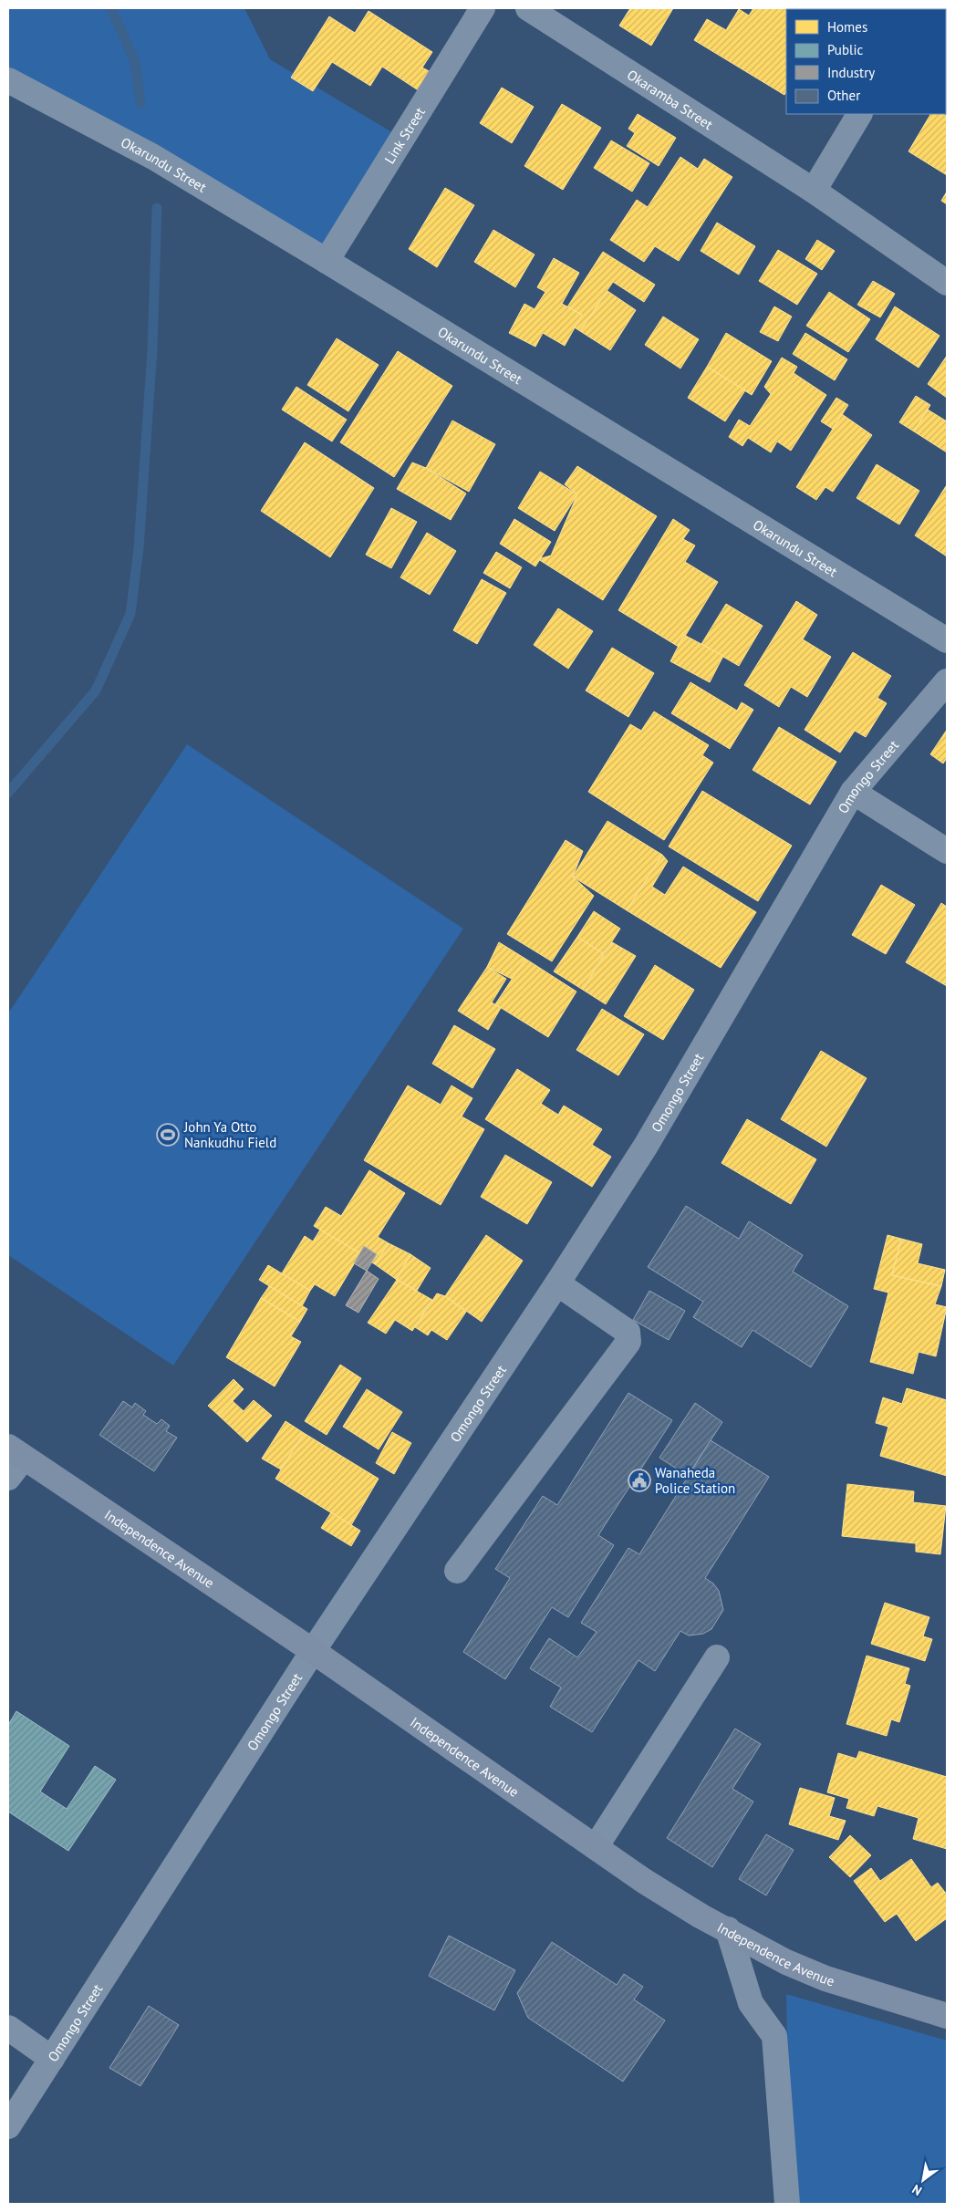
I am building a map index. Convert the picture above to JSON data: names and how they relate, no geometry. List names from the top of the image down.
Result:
{
  "streets": {
    "main road": ["Independence Avenue"],
    "street": [
      "Okaramba Street",
      "Link Street",
      "Okarundu Street",
      "Omongo Street"
    ]
  },
  "crossings": [
    ["Link Street", "Okarundu Street"],
    ["Omongo Street", "Independence Avenue"]
  ],
  "places": {
    "sports": ["John Ya Otto Nankudhu Field"],
    "public building": ["Wanaheda Police Station"]
  },
  "legend": [
    "Homes",
    "Public",
    "Industry",
    "Other"
  ],
  "north": "bottom left"
}
